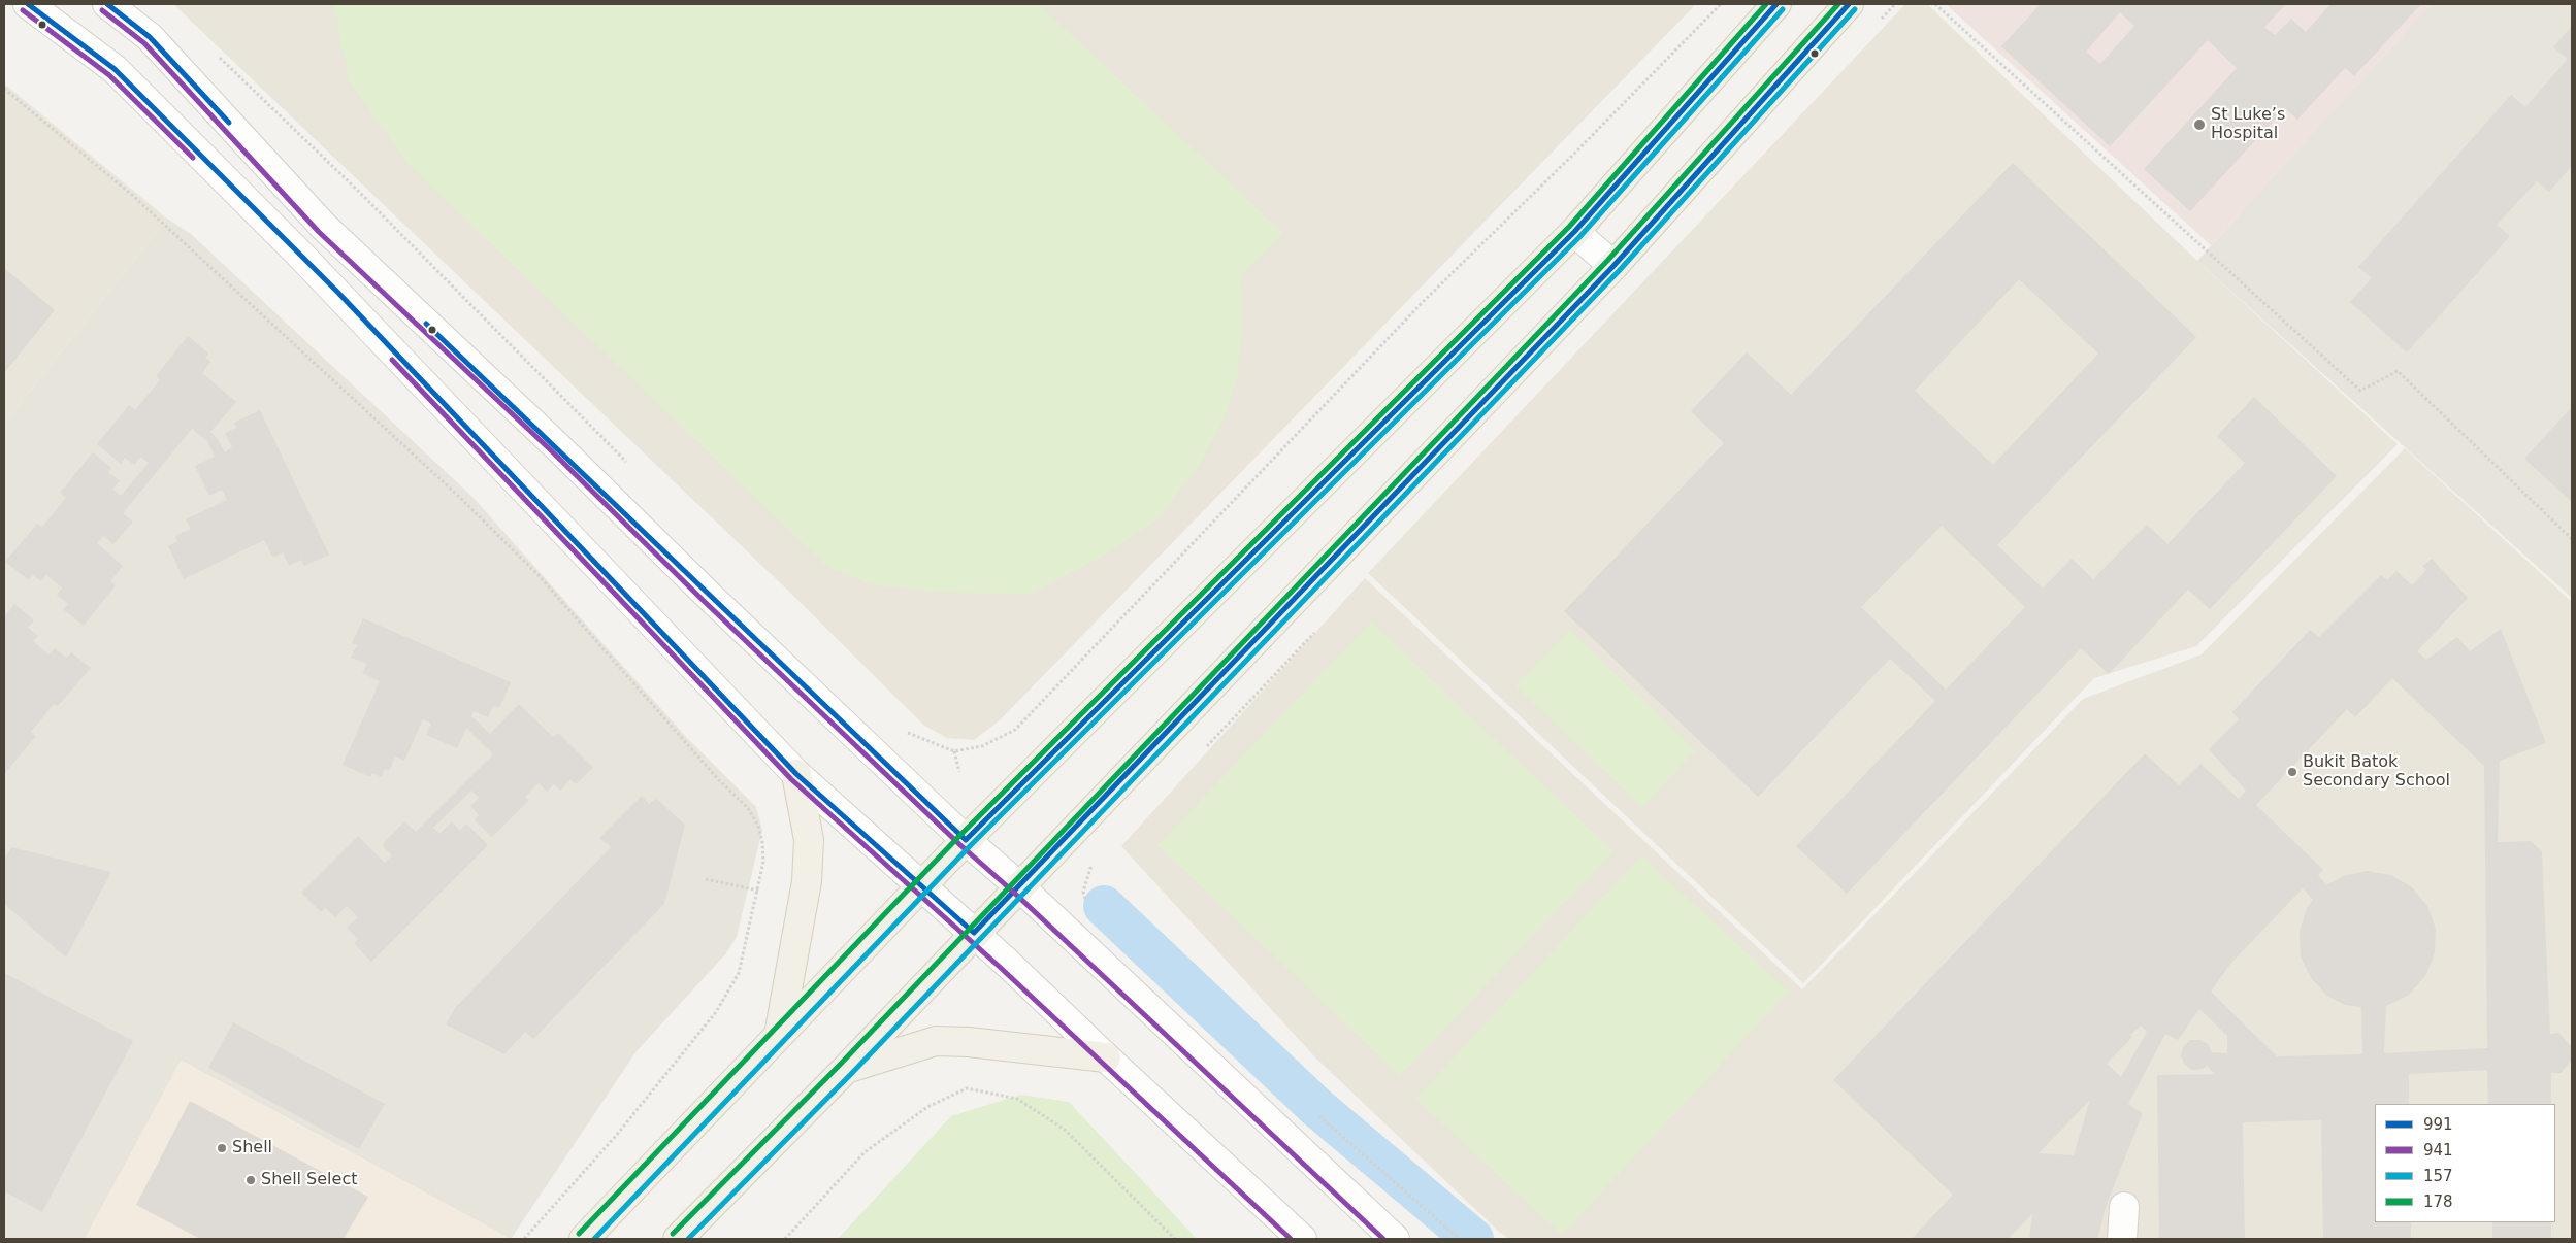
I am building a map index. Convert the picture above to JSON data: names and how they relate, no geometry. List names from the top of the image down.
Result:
{
  "places": [
    "St Luke’s Hospital",
    "Bukit Batok Secondary School",
    "Shell",
    "Shell Select"
  ],
  "lines": [
    "transit line 991",
    "transit line 178",
    "transit line 157",
    "transit line 941"
  ],
  "legend": [
    "991",
    "941",
    "157",
    "178"
  ]
}
